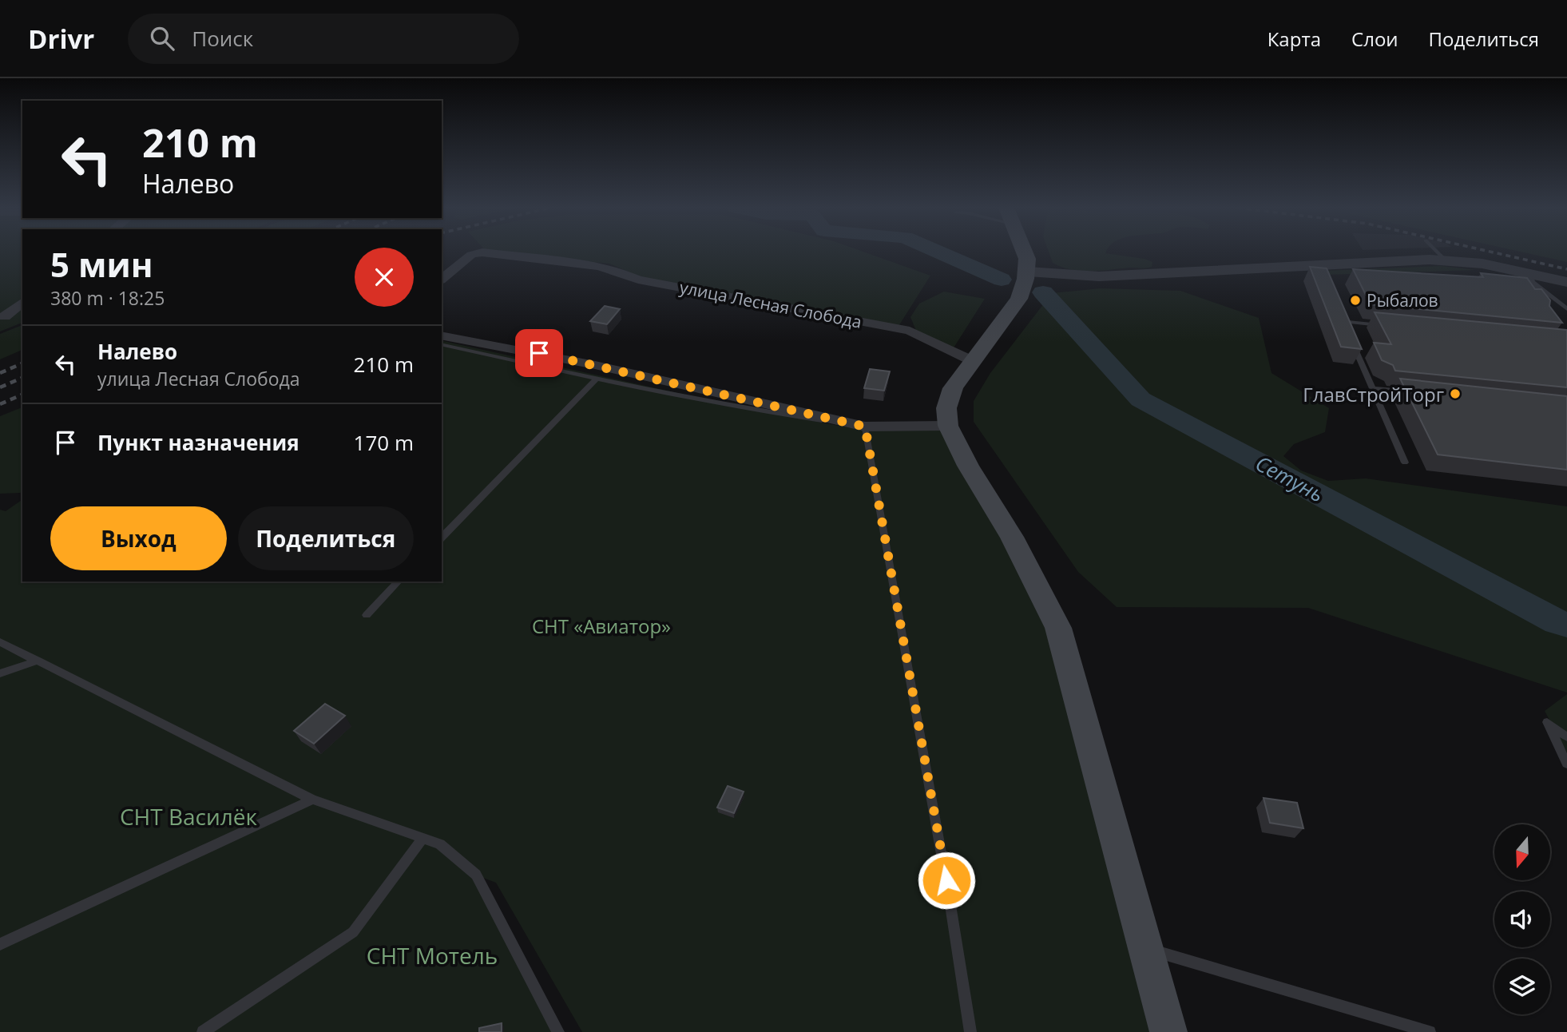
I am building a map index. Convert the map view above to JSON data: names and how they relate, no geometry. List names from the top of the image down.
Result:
{
  "streets": {
    "street": ["улица Лесная Слобода"]
  },
  "water": ["Сетунь"],
  "parks": ["СНТ «Авиатор»", "СНТ Василёк", "СНТ Мотель"],
  "places": ["Рыбалов", "ГлавСтройТорг"],
  "north": "bottom",
  "page": {
    "header": "Drivr",
    "search": "Поиск",
    "nav": ["Карта", "Слои", "Поделиться"],
    "turn": ["210 m", "Налево"],
    "heading": ["5 мин", "380 m · 18:25"],
    "list": [
      {
        "name": "Налево",
        "note": "улица Лесная Слобода",
        "value": "210 m"
      },
      {
        "name": "Пункт назначения",
        "value": "170 m"
      }
    ],
    "buttons": ["Выход", "Поделиться"]
  }
}
